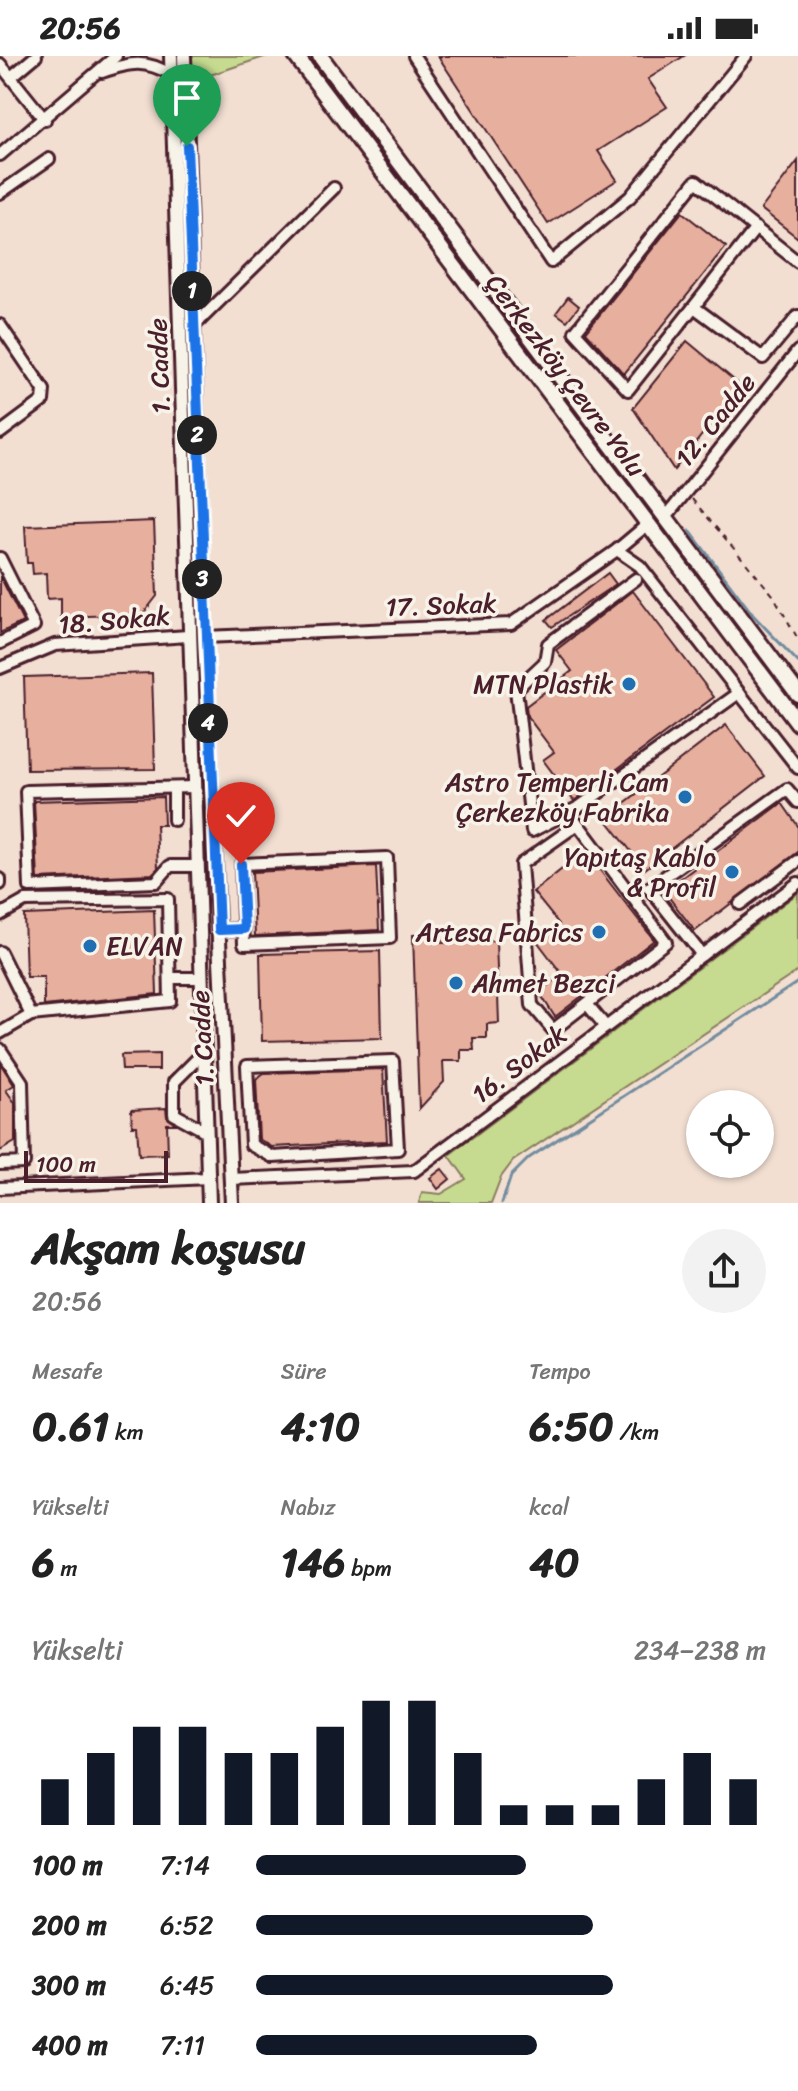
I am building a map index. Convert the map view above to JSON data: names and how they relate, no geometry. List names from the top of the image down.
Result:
{
  "streets": {
    "highway": ["Çerkezköy Çevre Yolu"],
    "main road": ["1. Cadde"],
    "street": [
      "12. Cadde",
      "17. Sokak",
      "18. Sokak",
      "16. Sokak"
    ]
  },
  "crossings": [
    ["1. Cadde", "17. Sokak"],
    ["1. Cadde", "18. Sokak"],
    ["1. Cadde", "16. Sokak"],
    ["Çerkezköy Çevre Yolu", "17. Sokak"]
  ],
  "places": [
    "MTN Plastik",
    "Astro Temperli Cam Çerkezköy Fabrika",
    "Yapıtaş Kablo & Profil",
    "Artesa Fabrics",
    "ELVAN",
    "Ahmet Bezci"
  ],
  "scale_bar": "100 m",
  "page": {
    "status": "20:56",
    "pins": [
      "1",
      "2",
      "3",
      "4"
    ],
    "scale": "100 m",
    "heading": ["Akşam koşusu", "20:56"],
    "stats": [
      ["Mesafe", "0.61 km"],
      ["Süre", "4:10"],
      ["Tempo", "6:50 /km"],
      ["Yükselti", "6 m"],
      ["Nabız", "146 bpm"],
      ["kcal", "40"]
    ],
    "chart": ["Yükselti", "234–238 m"],
    "list": [
      {
        "name": "100 m",
        "note": "7:14"
      },
      {
        "name": "200 m",
        "note": "6:52"
      },
      {
        "name": "300 m",
        "note": "6:45"
      },
      {
        "name": "400 m",
        "note": "7:11"
      }
    ]
  }
}
